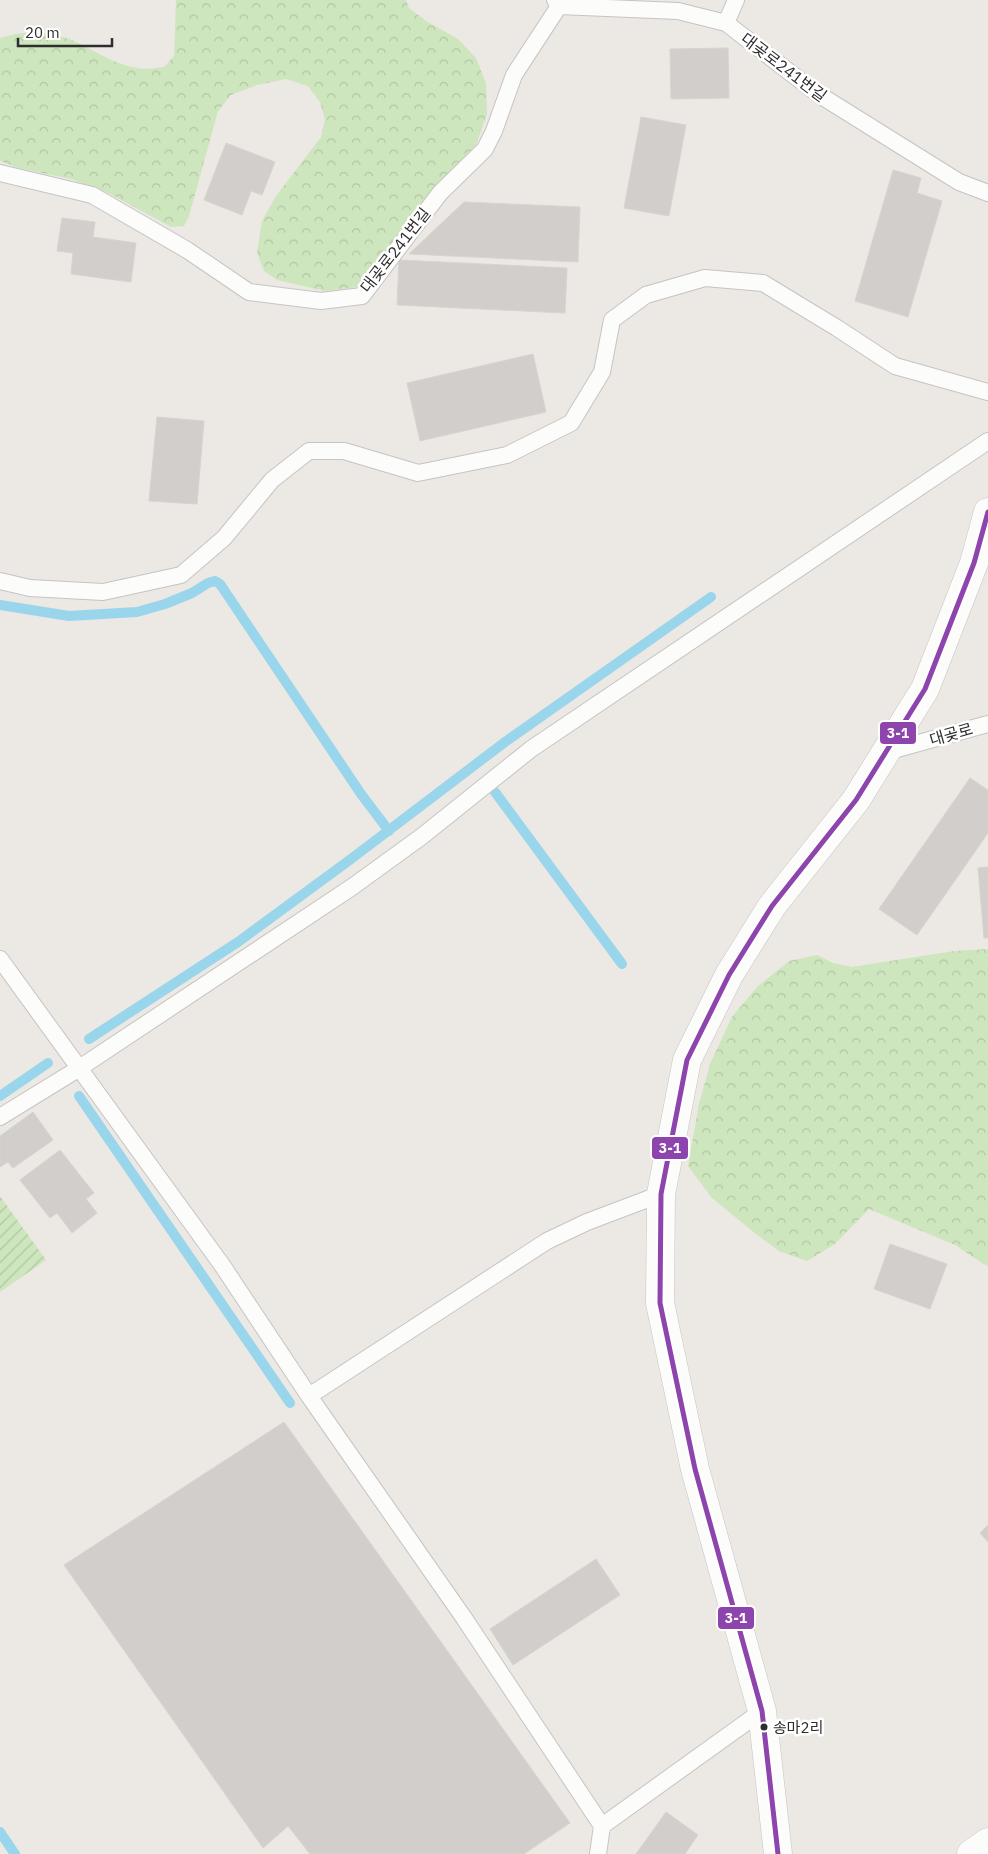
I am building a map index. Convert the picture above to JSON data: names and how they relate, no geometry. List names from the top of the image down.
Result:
{
  "streets": {
    "street": ["대곶로"],
    "lane": ["대곶로241번길"]
  },
  "places": ["송마2리"],
  "lines": ["transit line 3-1"],
  "scale_bar": "20 m"
}
